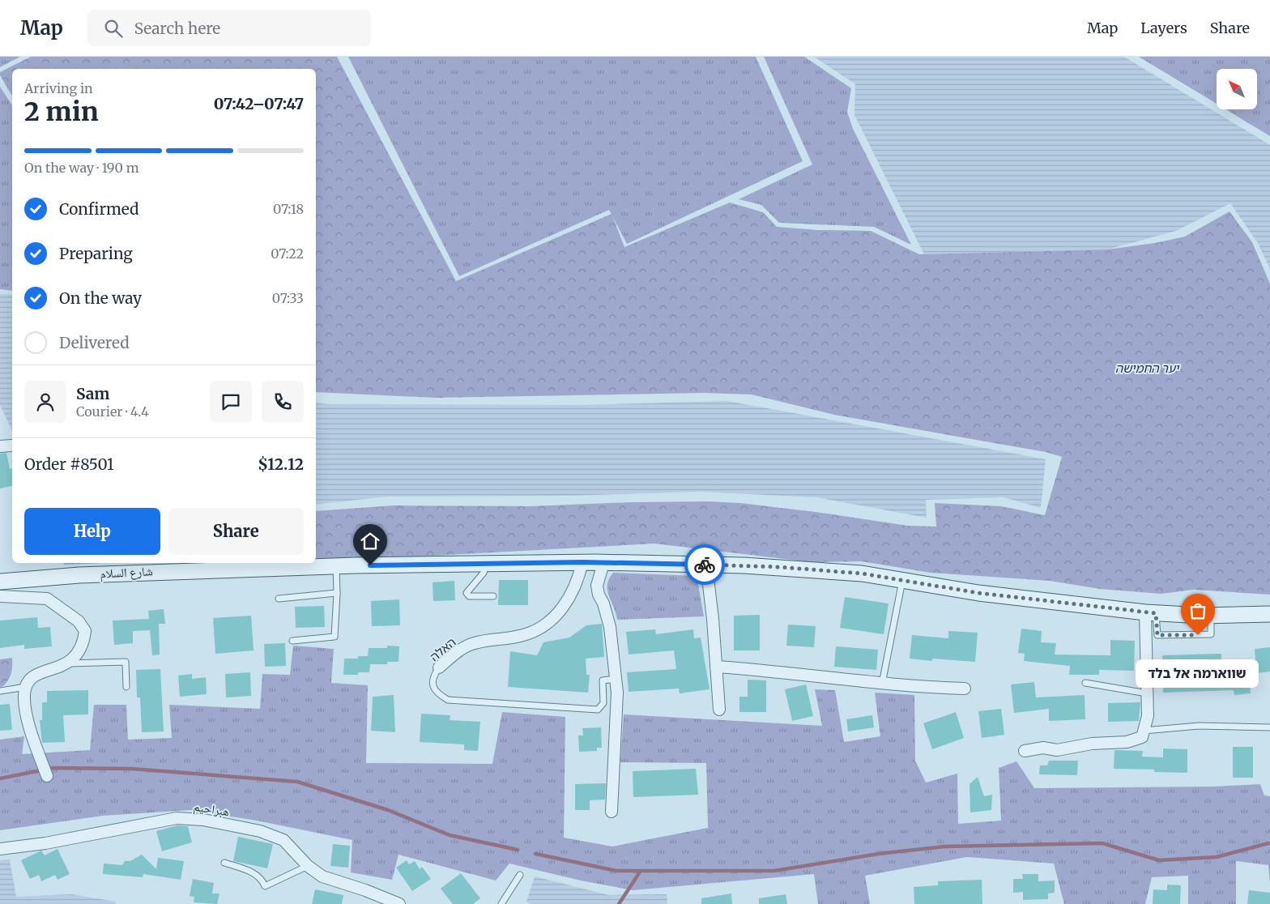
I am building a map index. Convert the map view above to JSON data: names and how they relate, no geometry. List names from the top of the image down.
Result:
{
  "streets": {
    "main road": ["شارع السلام"],
    "street": ["האלה", "هبراحيم"]
  },
  "crossings": [
    ["شارع السلام", "האלה"]
  ],
  "parks": ["יער החמישה"],
  "places": ["שווארמה אל בלד"],
  "north": "top left",
  "page": {
    "header": "Map",
    "search": "Search here",
    "nav": ["Map", "Layers", "Share"],
    "heading": ["2 min", "Arriving in", "07:42–07:47"],
    "panel": [
      "Sam",
      "Courier · 4.4",
      "Order #8501",
      "$12.12"
    ],
    "bar": "On the way · 190 m",
    "list": [
      ["Confirmed", "07:18"],
      ["Preparing", "07:22"],
      ["On the way", "07:33"],
      "Delivered"
    ],
    "buttons": ["Help", "Share"],
    "bubble": "שווארמה אל בלד"
  }
}
